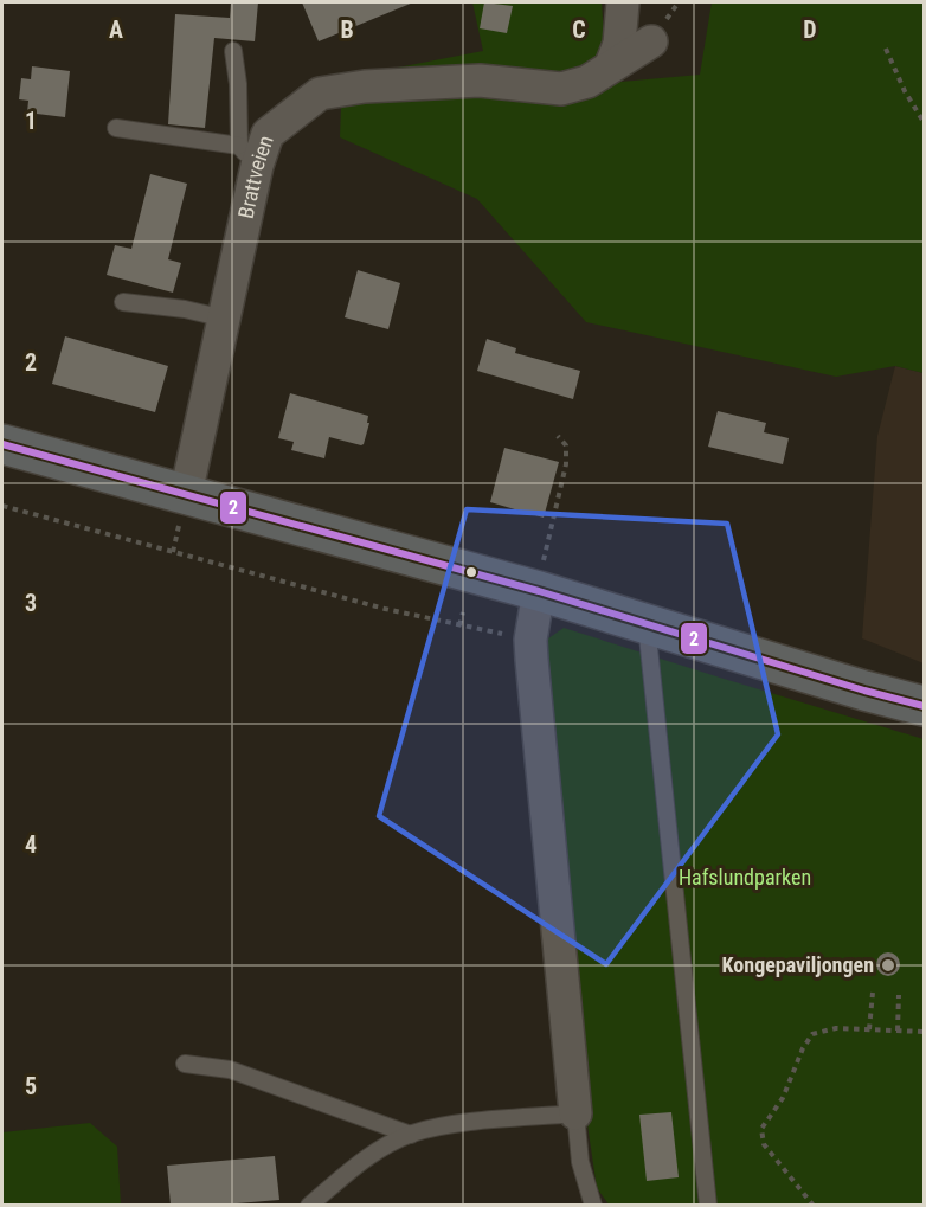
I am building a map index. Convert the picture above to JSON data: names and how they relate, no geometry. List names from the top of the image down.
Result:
{
  "streets": {
    "street": ["Brattveien"]
  },
  "parks": ["Hafslundparken"],
  "places": ["Kongepaviljongen"],
  "lines": ["transit line 2"],
  "grid": {
    "columns": [
      "A",
      "B",
      "C",
      "D"
    ],
    "rows": [
      "1",
      "2",
      "3",
      "4",
      "5"
    ]
  }
}
